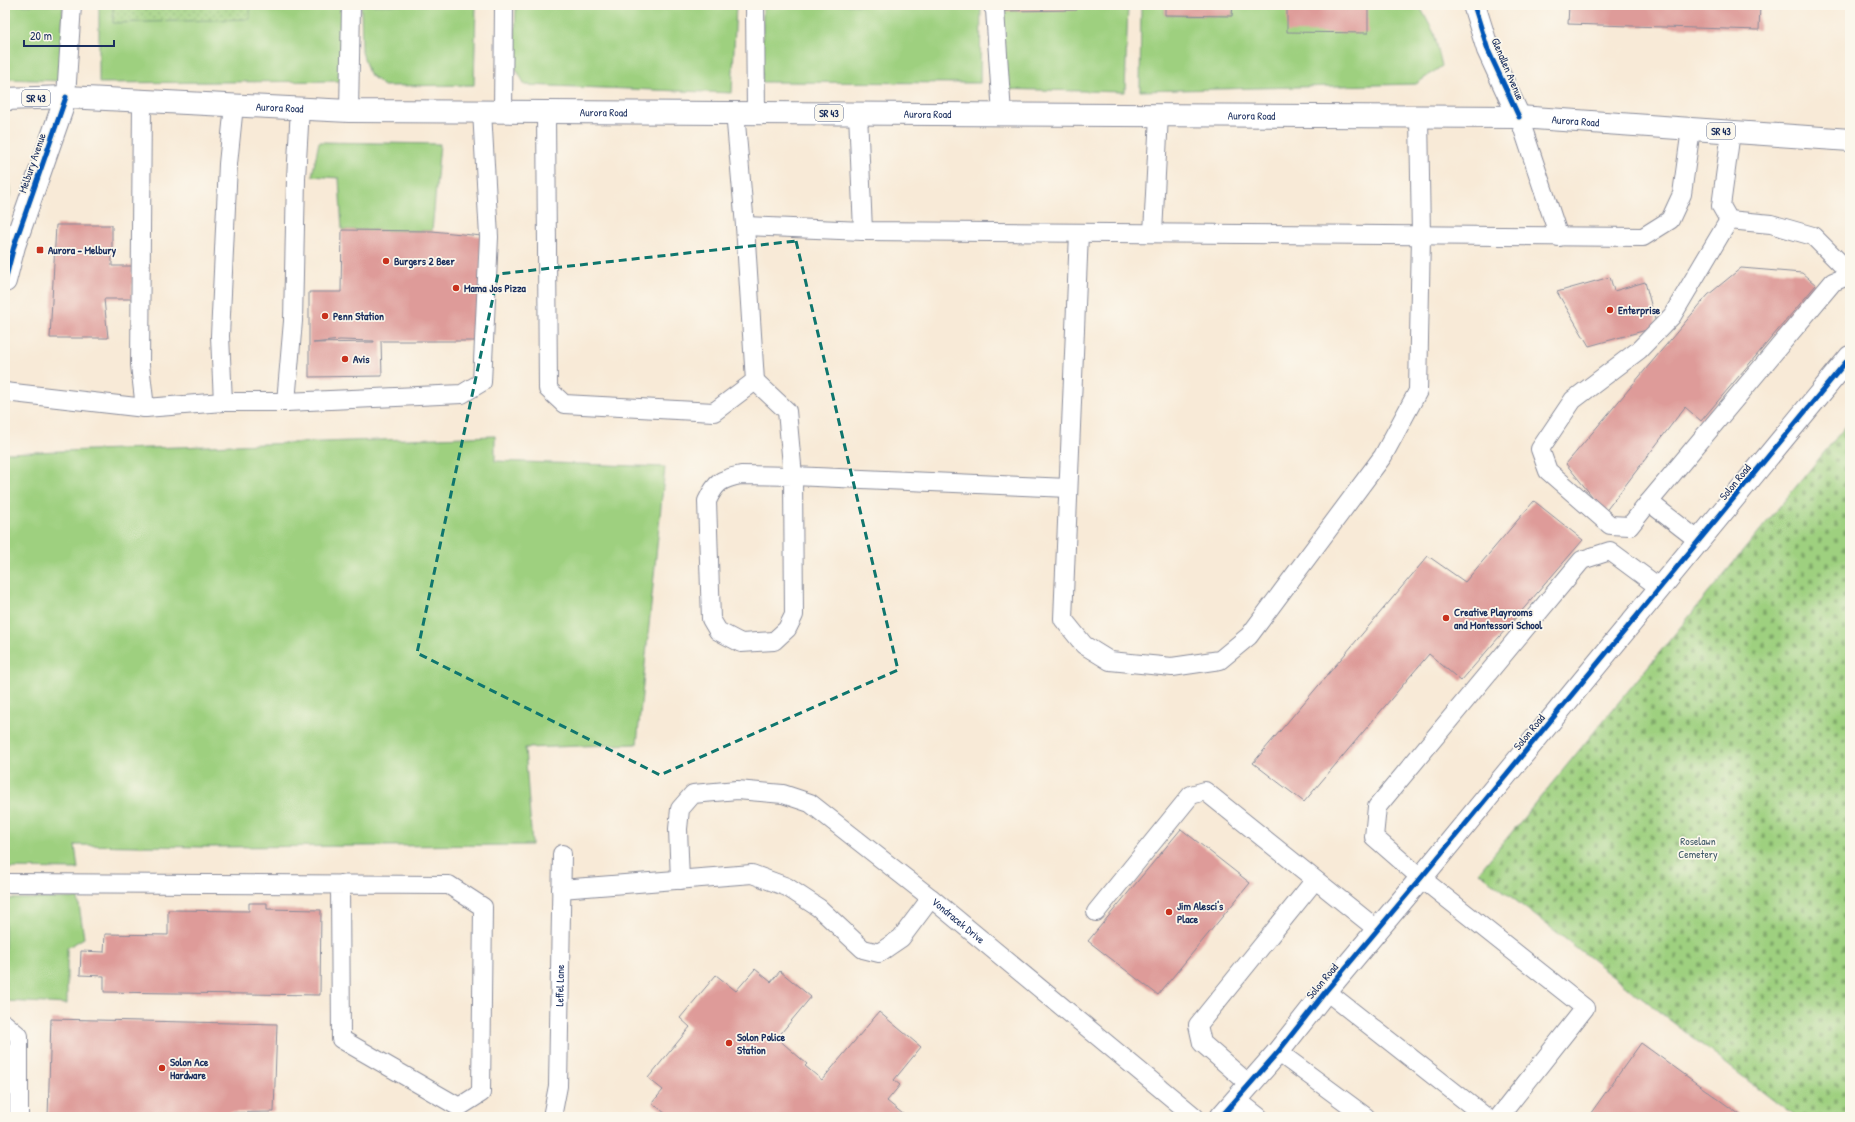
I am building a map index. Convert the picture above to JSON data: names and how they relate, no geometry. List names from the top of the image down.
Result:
{
  "streets": {
    "main road": [
      "Glenallen Avenue",
      "SR 43",
      "Aurora Road",
      "Melbury Avenue",
      "Solon Road"
    ],
    "lane": ["Vondracek Drive", "Leffel Lane"]
  },
  "crossings": [
    ["Glenallen Avenue", "Aurora Road"],
    ["Aurora Road", "Melbury Avenue"]
  ],
  "parks": ["Roselawn Cemetery"],
  "places": {
    "transit": ["Aurora - Melbury"],
    "other": [
      "Burgers 2 Beer",
      "Mama Jos Pizza",
      "Enterprise",
      "Penn Station",
      "Avis",
      "Creative Playrooms and Montessori School",
      "Jim Alesci's Place",
      "Solon Police Station",
      "Solon Ace Hardware"
    ]
  },
  "scale_bar": "20 m"
}
